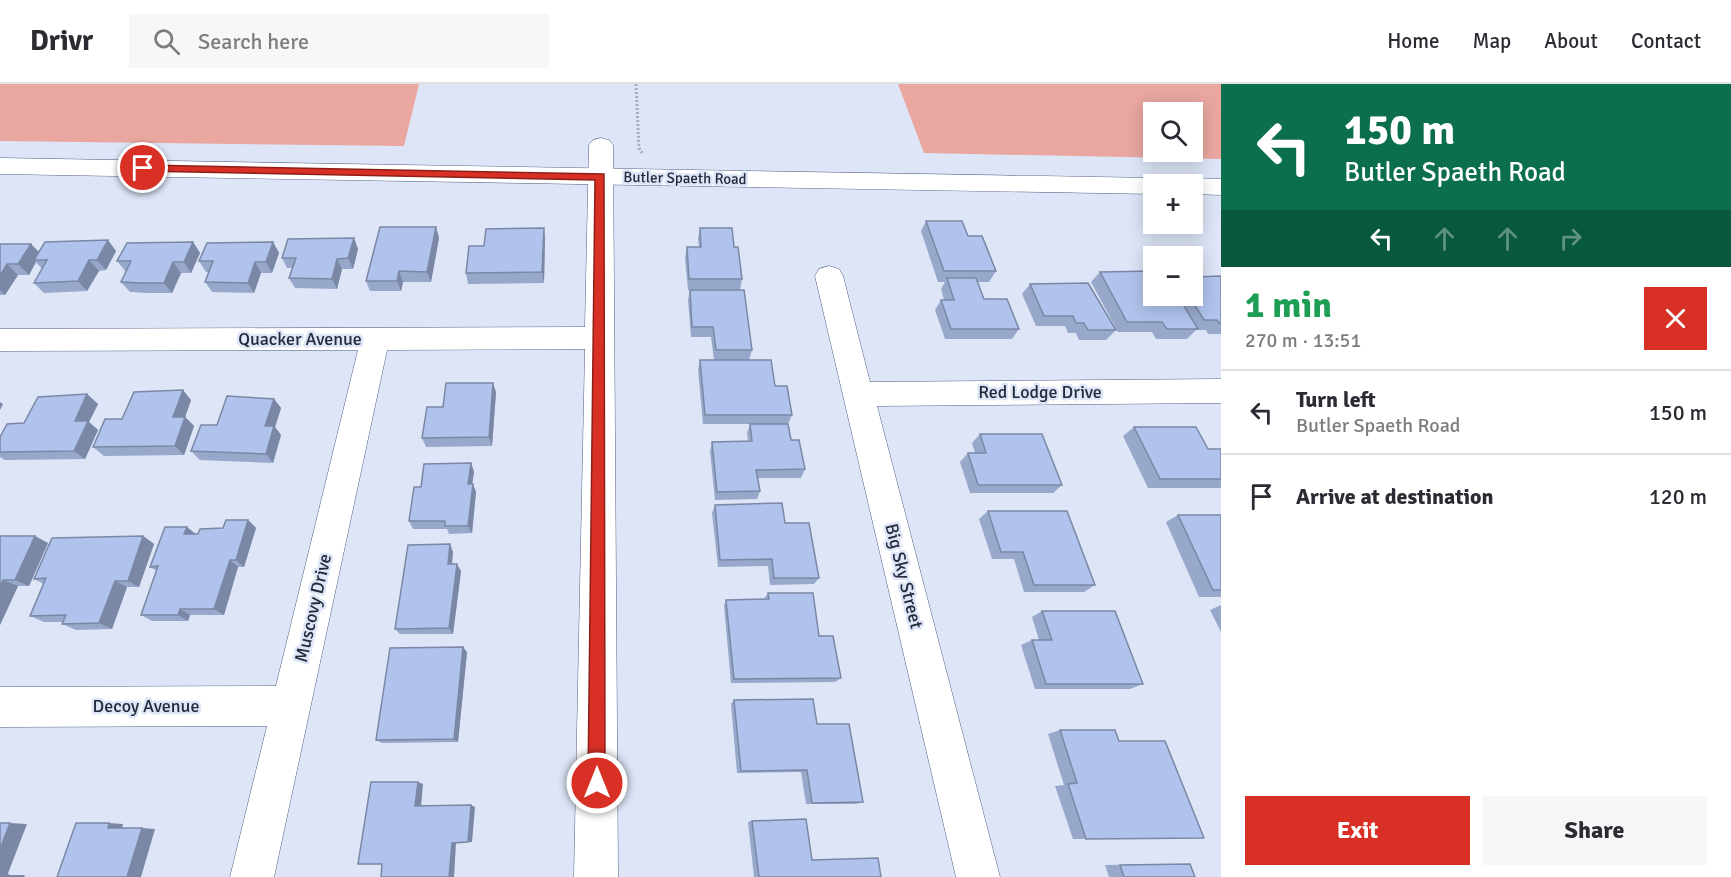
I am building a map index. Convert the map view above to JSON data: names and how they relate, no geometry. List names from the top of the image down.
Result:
{
  "streets": {
    "street": [
      "Butler Spaeth Road",
      "Quacker Avenue",
      "Red Lodge Drive",
      "Big Sky Street",
      "Muscovy Drive",
      "Decoy Avenue"
    ]
  },
  "crossings": [
    ["Quacker Avenue", "Muscovy Drive"],
    ["Red Lodge Drive", "Big Sky Street"],
    ["Muscovy Drive", "Decoy Avenue"]
  ],
  "page": {
    "header": "Drivr",
    "search": "Search here",
    "nav": [
      "Home",
      "Map",
      "About",
      "Contact"
    ],
    "turn": ["150 m", "Butler Spaeth Road"],
    "map_buttons": ["+", "−"],
    "heading": ["1 min", "270 m · 13:51"],
    "list": [
      {
        "name": "Turn left",
        "note": "Butler Spaeth Road",
        "value": "150 m"
      },
      {
        "name": "Arrive at destination",
        "value": "120 m"
      }
    ],
    "buttons": ["Exit", "Share"]
  }
}
